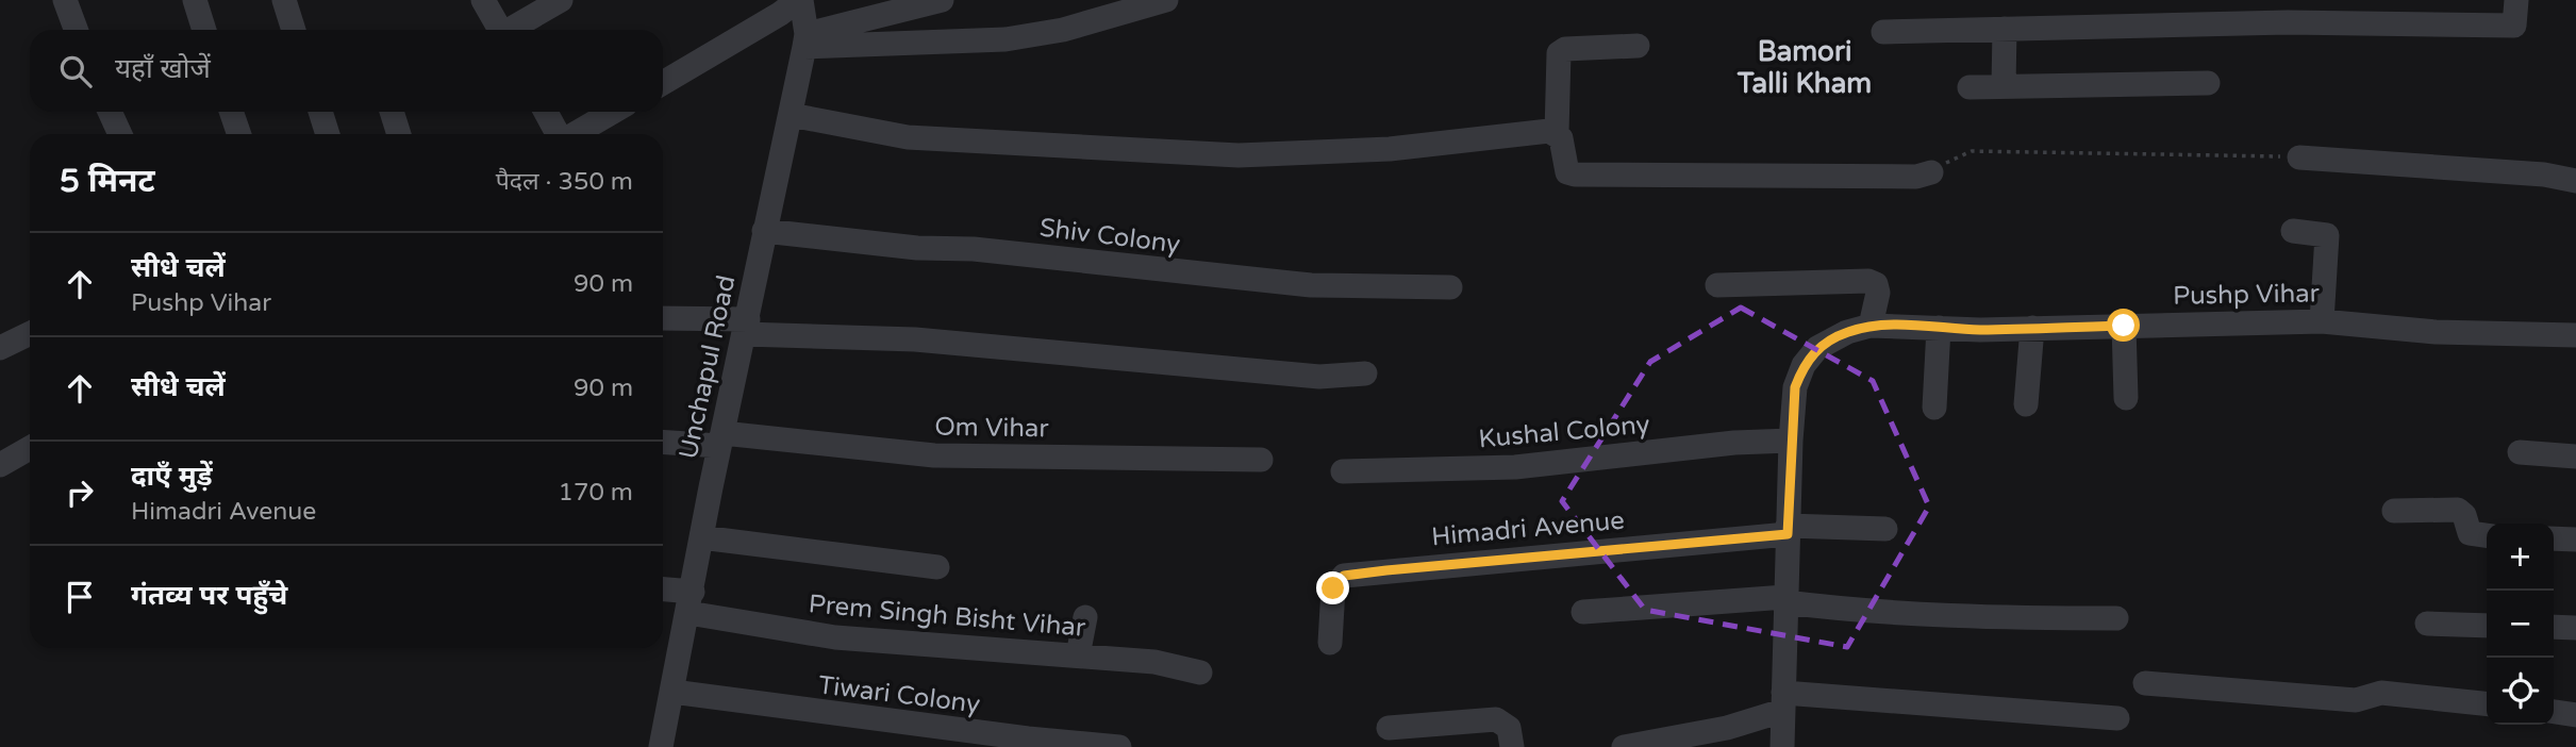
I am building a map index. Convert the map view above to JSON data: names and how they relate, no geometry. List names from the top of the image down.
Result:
{
  "streets": {
    "street": [
      "Shiv Colony",
      "Pushp Vihar",
      "Unchapul Road",
      "Om Vihar",
      "Kushal Colony",
      "Himadri Avenue",
      "Prem Singh Bisht Vihar",
      "Tiwari Colony"
    ]
  },
  "crossings": [
    ["Shiv Colony", "Unchapul Road"],
    ["Unchapul Road", "Om Vihar"],
    ["Unchapul Road", "Prem Singh Bisht Vihar"],
    ["Unchapul Road", "Tiwari Colony"]
  ],
  "districts": ["Bamori Talli Kham"],
  "page": {
    "search": "यहाँ खोजें",
    "heading": ["5 मिनट", "पैदल · 350 m"],
    "list": [
      ["सीधे चलें", "Pushp Vihar", "90 m"],
      ["सीधे चलें", "90 m"],
      ["दाएँ मुड़ें", "Himadri Avenue", "170 m"],
      "गंतव्य पर पहुँचे"
    ],
    "map_buttons": ["+", "−"]
  }
}
